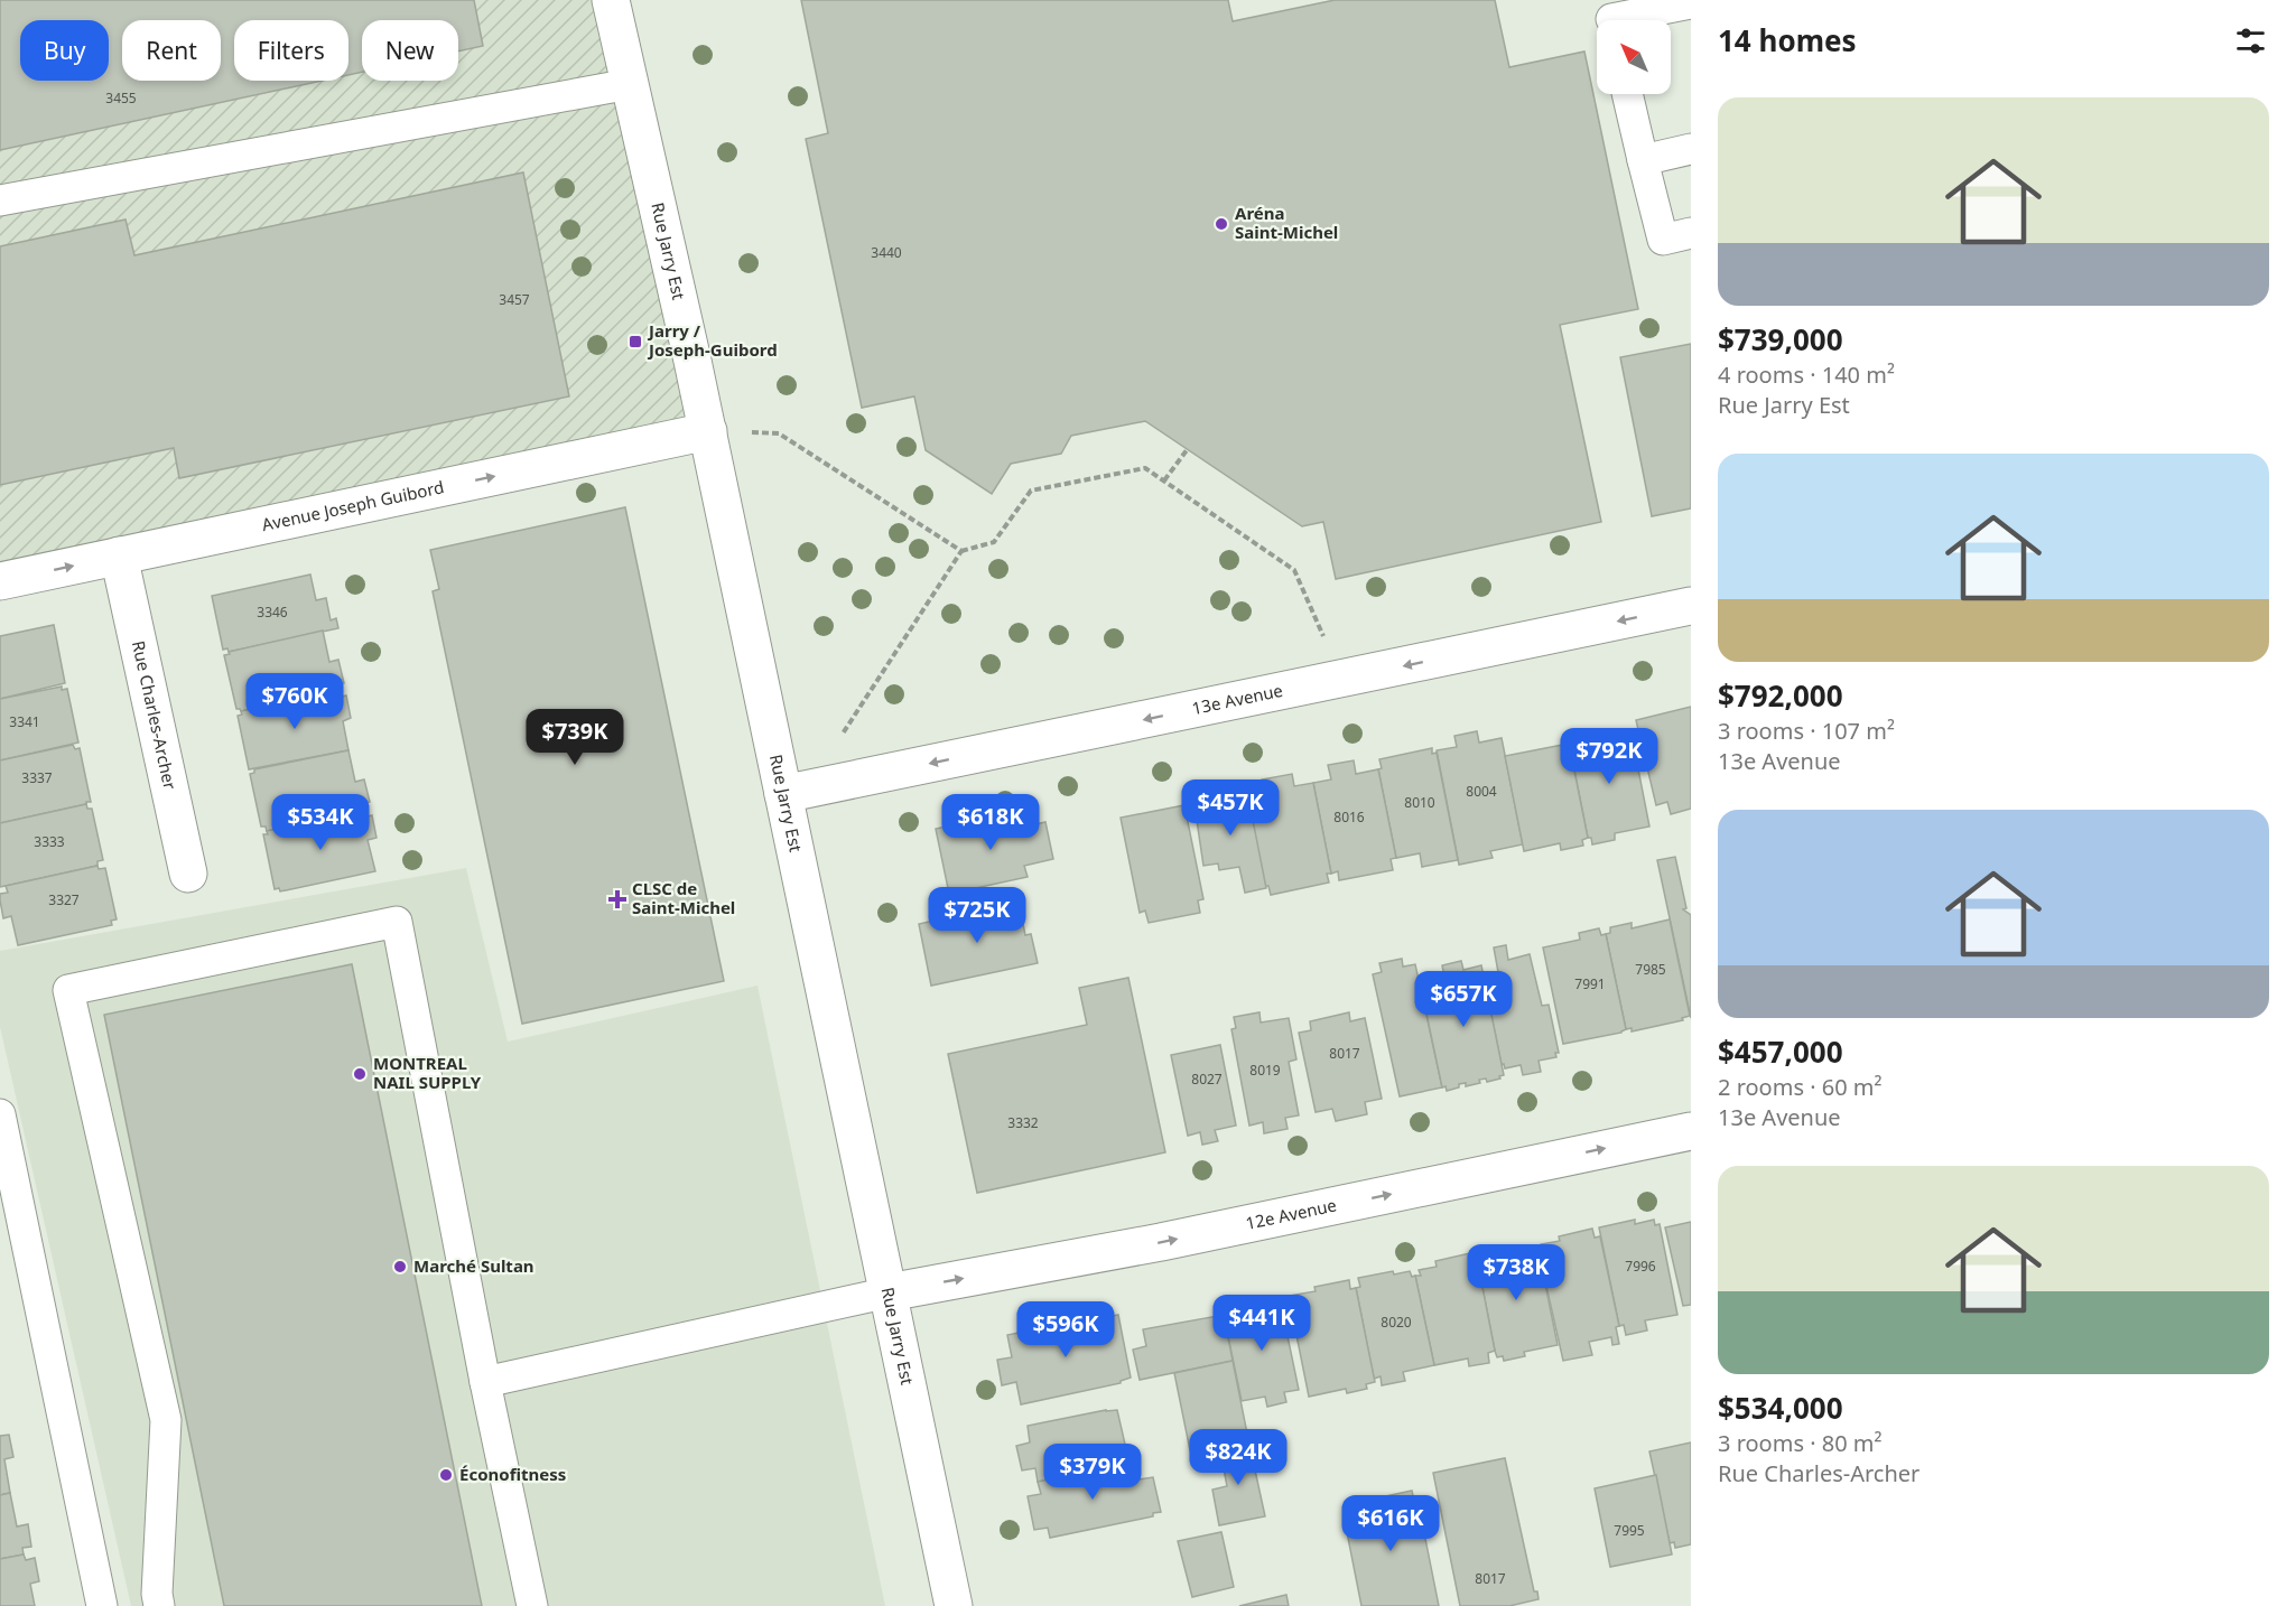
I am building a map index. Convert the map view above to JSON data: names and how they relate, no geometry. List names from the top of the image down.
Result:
{
  "streets": {
    "street": [
      "Rue Jarry Est",
      "Avenue Joseph Guibord",
      "13e Avenue",
      "Rue Charles-Archer",
      "12e Avenue"
    ]
  },
  "crossings": [
    ["Rue Jarry Est", "Avenue Joseph Guibord"],
    ["Rue Jarry Est", "13e Avenue"],
    ["Rue Jarry Est", "12e Avenue"],
    ["Avenue Joseph Guibord", "Rue Charles-Archer"]
  ],
  "one_way": ["Avenue Joseph Guibord", "13e Avenue", "12e Avenue"],
  "places": {
    "other": [
      "Aréna Saint-Michel",
      "MONTREAL NAIL SUPPLY",
      "Marché Sultan",
      "Éconofitness"
    ],
    "transit": ["Jarry / Joseph-Guibord"],
    "health": ["CLSC de Saint-Michel"]
  },
  "house_numbers": [
    "3455",
    "3440",
    "3457",
    "3346",
    "3341",
    "3337",
    "8004",
    "8010",
    "8016",
    "3333",
    "3327",
    "7985",
    "7991",
    "8017",
    "8019",
    "8027",
    "3332",
    "7996",
    "8020",
    "7995",
    "8017"
  ],
  "north": "top left",
  "page": {
    "heading": "14 homes",
    "chip": [
      "Buy",
      "Rent",
      "Filters",
      "New"
    ],
    "list": [
      {
        "name": "$739,000",
        "note": "4 rooms · 140 m² · Rue Jarry Est"
      },
      {
        "name": "$792,000",
        "note": "3 rooms · 107 m² · 13e Avenue"
      },
      {
        "name": "$457,000",
        "note": "2 rooms · 60 m² · 13e Avenue"
      },
      {
        "name": "$534,000",
        "note": "3 rooms · 80 m² · Rue Charles-Archer"
      }
    ],
    "price": [
      "$760K",
      "$739K",
      "$792K",
      "$457K",
      "$534K",
      "$618K",
      "$725K",
      "$657K",
      "$738K",
      "$441K",
      "$596K",
      "$824K",
      "$379K",
      "$616K"
    ]
  }
}
